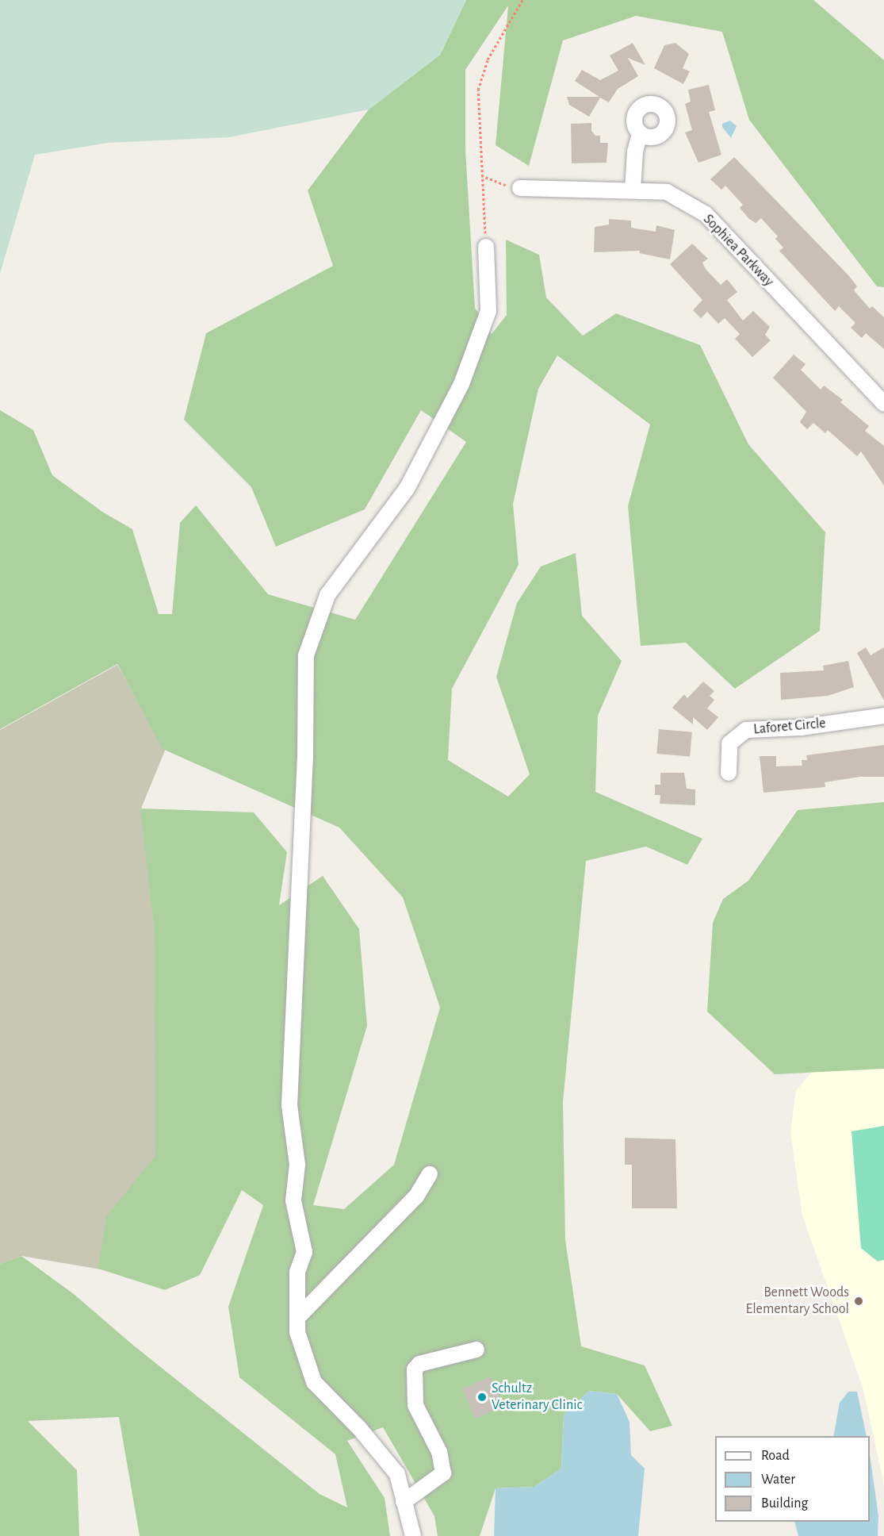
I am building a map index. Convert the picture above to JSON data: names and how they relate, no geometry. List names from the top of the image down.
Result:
{
  "streets": {
    "street": ["Sophiea Parkway", "Laforet Circle"]
  },
  "places": ["Bennett Woods Elementary School", "Schultz Veterinary Clinic"],
  "legend": ["Road", "Water", "Building"]
}
